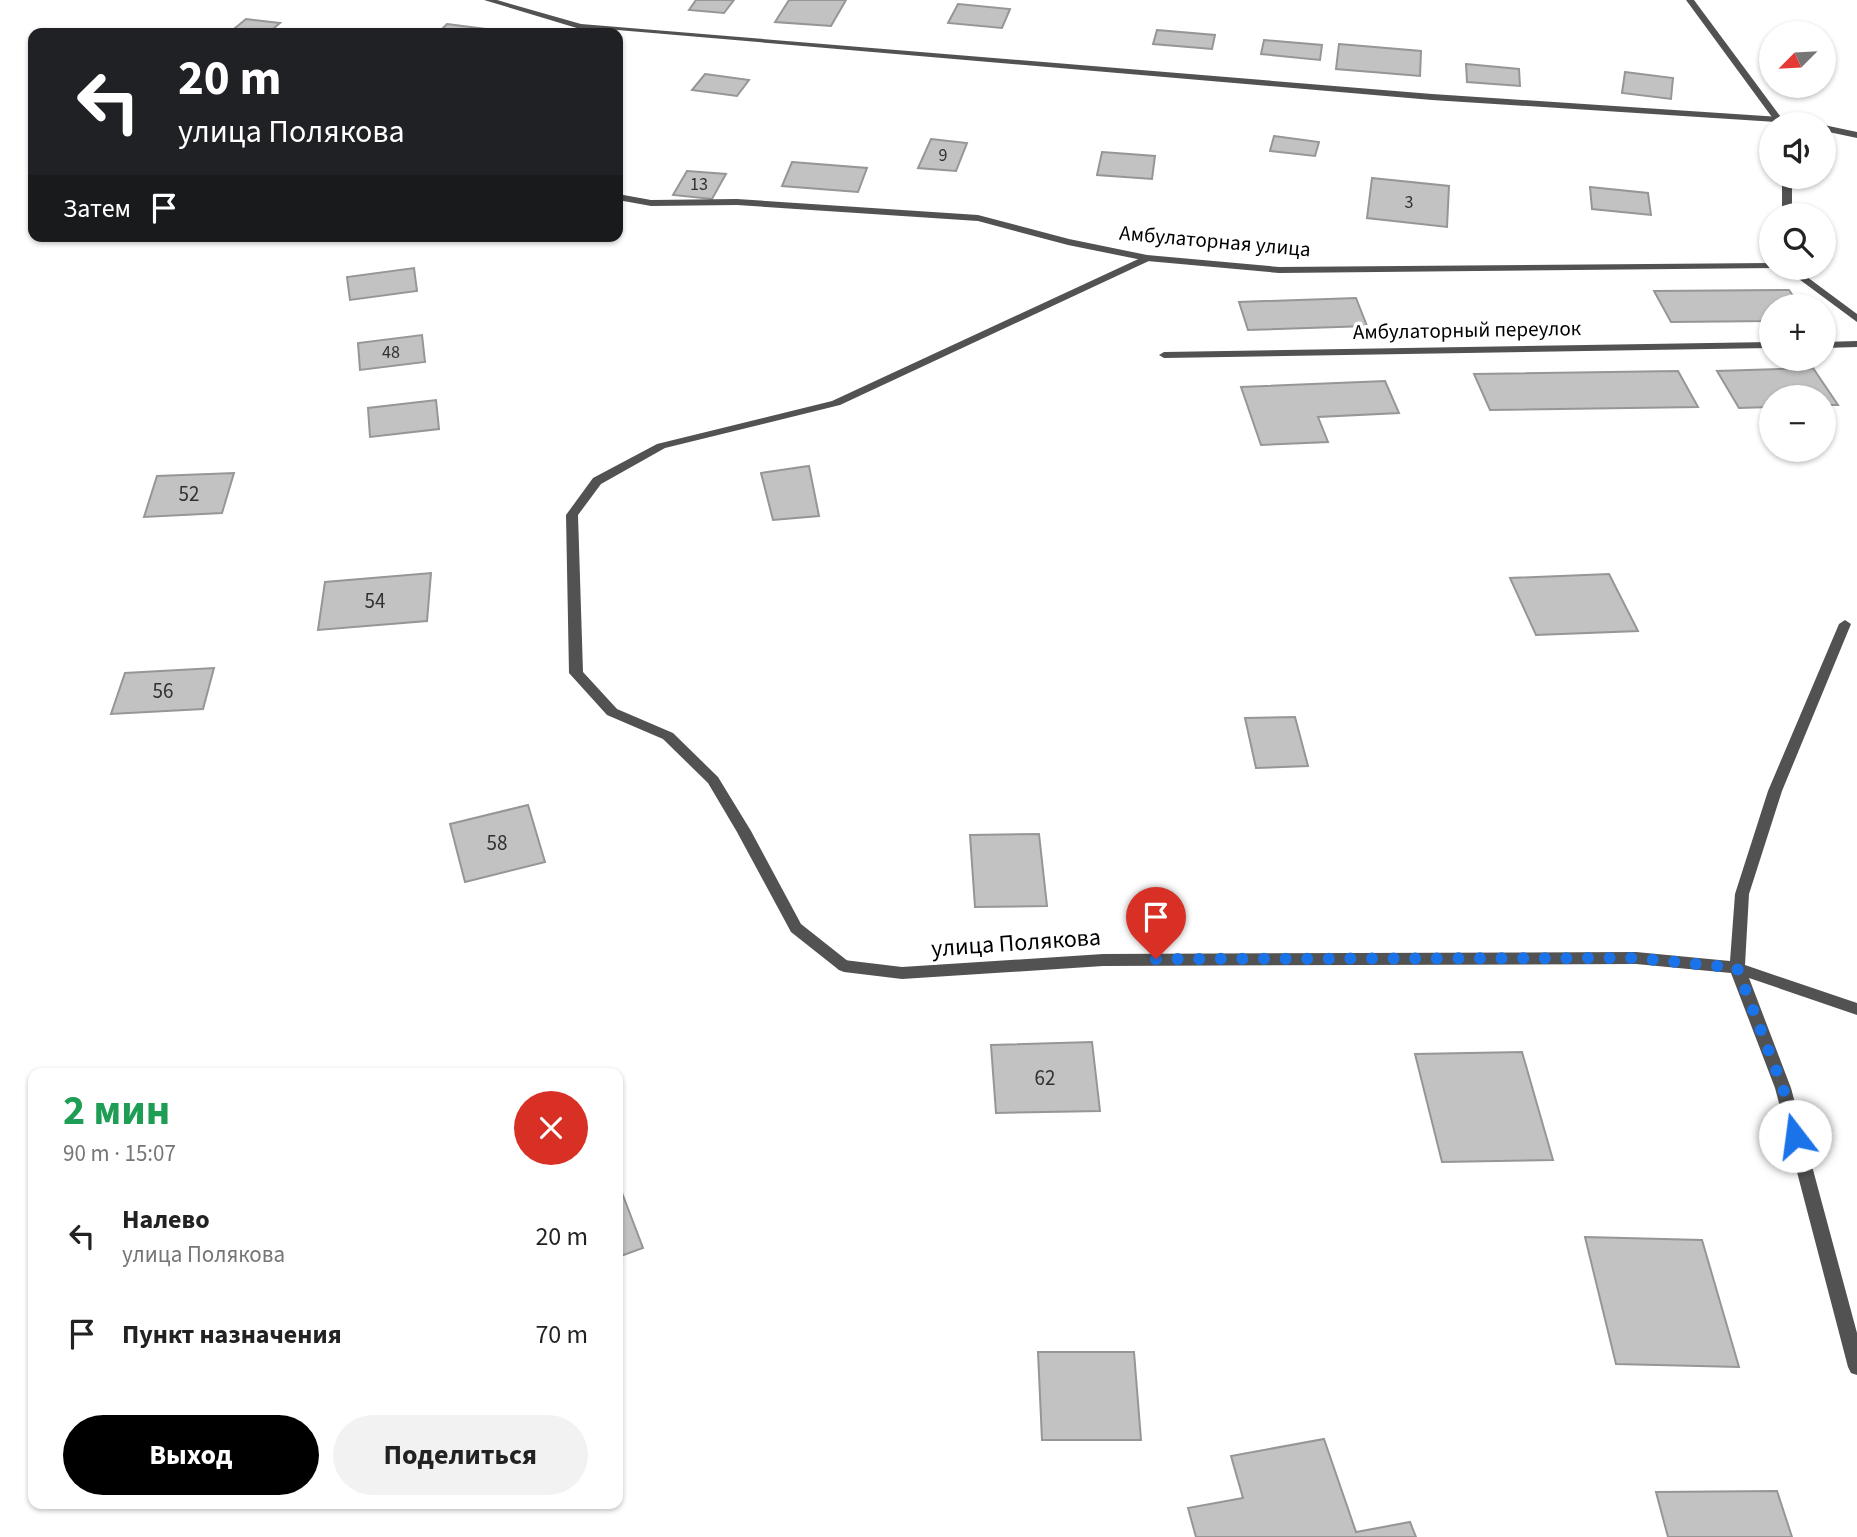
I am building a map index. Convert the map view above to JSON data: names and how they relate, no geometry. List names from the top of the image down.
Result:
{
  "streets": {
    "street": ["Амбулаторная улица", "Амбулаторный переулок", "улица Полякова"]
  },
  "crossings": [
    ["Амбулаторная улица", "улица Полякова"]
  ],
  "house_numbers": [
    "9",
    "13",
    "3",
    "48",
    "52",
    "54",
    "56",
    "58",
    "62"
  ],
  "north": "bottom left",
  "page": {
    "map_buttons": ["+", "−"],
    "turn": ["20 m", "улица Полякова"],
    "then": "Затем",
    "heading": ["2 мин", "90 m · 15:07"],
    "list": [
      {
        "name": "Налево",
        "note": "улица Полякова",
        "value": "20 m"
      },
      {
        "name": "Пункт назначения",
        "value": "70 m"
      }
    ],
    "buttons": ["Выход", "Поделиться"]
  }
}
